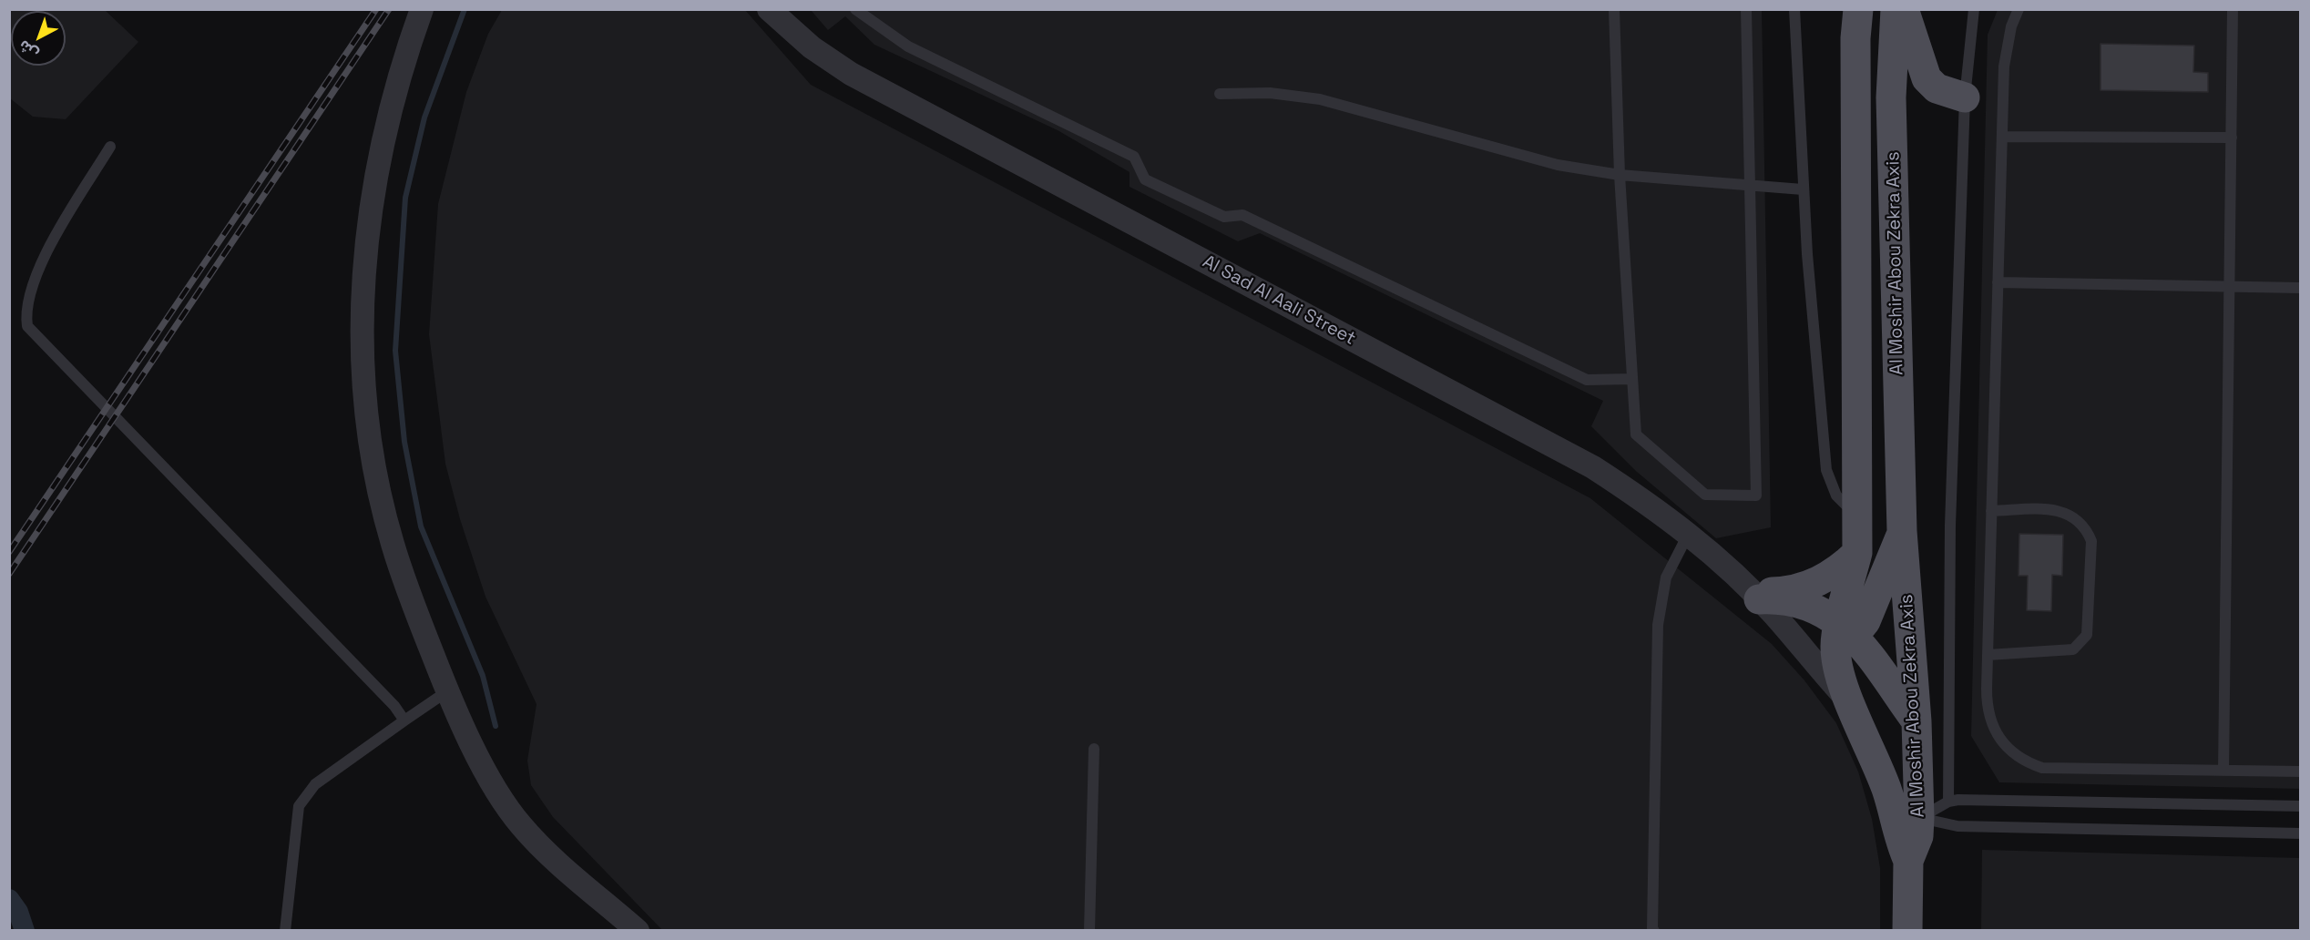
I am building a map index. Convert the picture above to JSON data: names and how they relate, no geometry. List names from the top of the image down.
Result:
{
  "streets": {
    "main road": ["Al Moshir Abou Zekra Axis"],
    "street": ["Al Sad Al Aali Street"]
  },
  "crossings": [
    ["Al Moshir Abou Zekra Axis", "Al Sad Al Aali Street"]
  ],
  "north": "bottom left"
}
